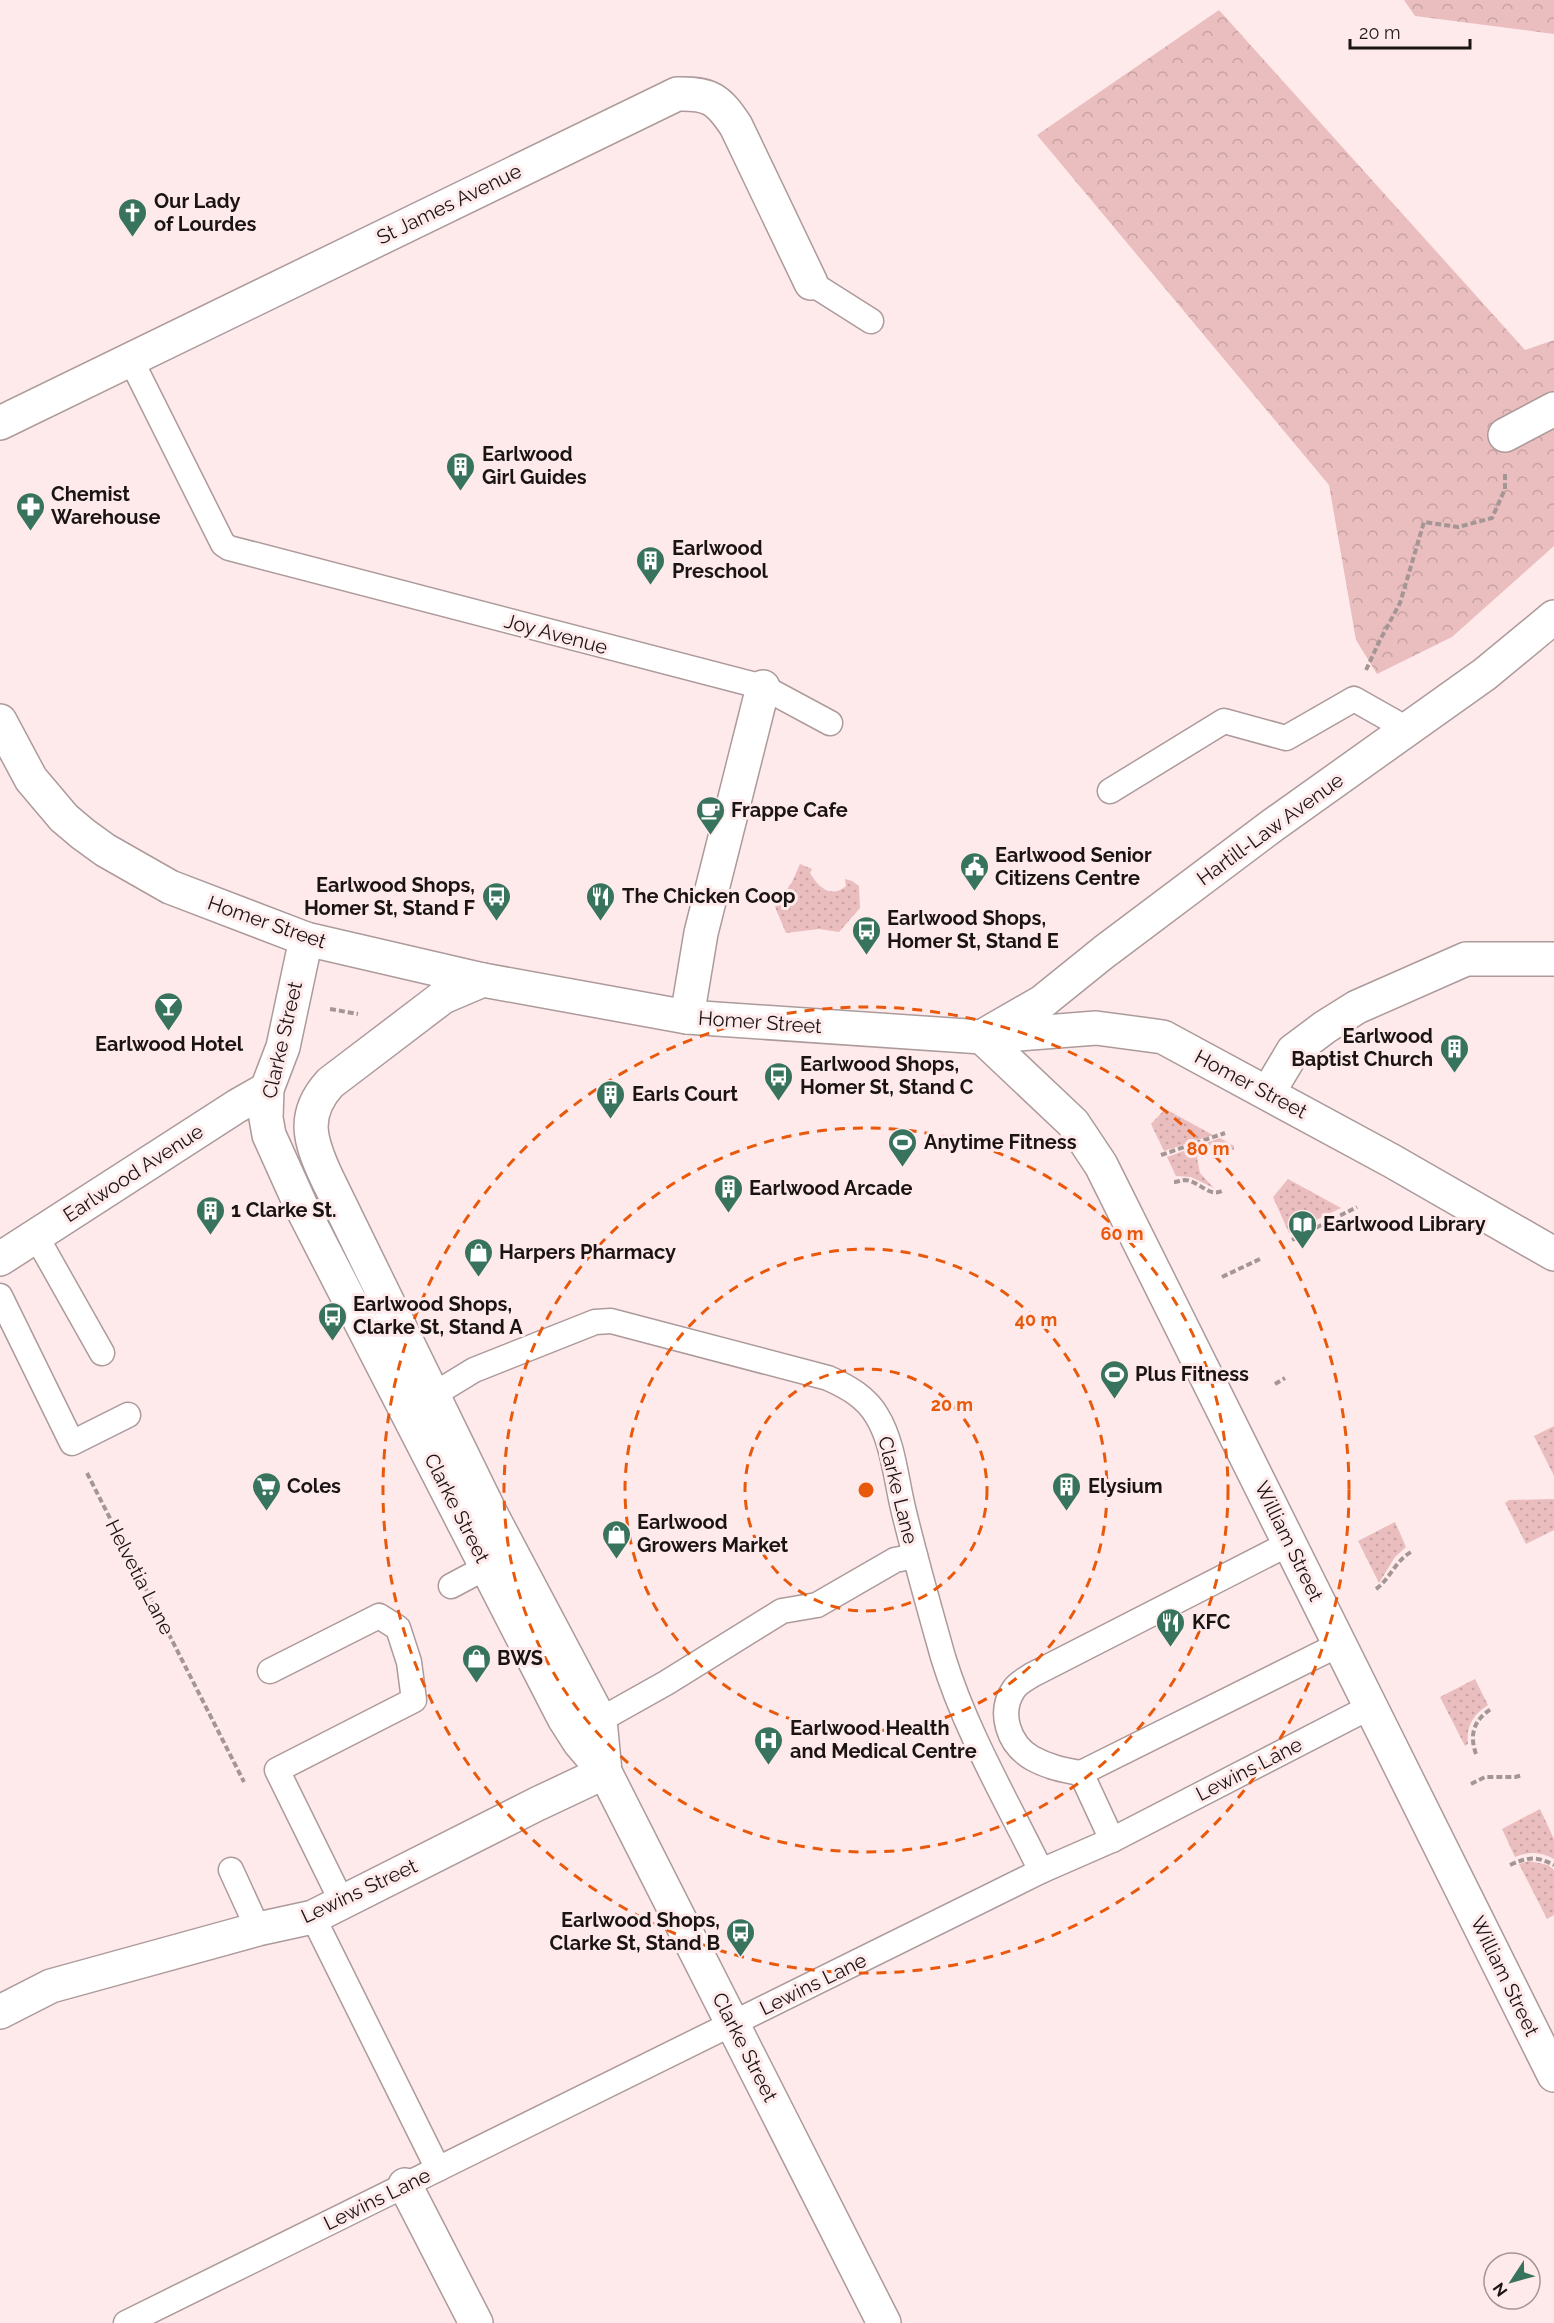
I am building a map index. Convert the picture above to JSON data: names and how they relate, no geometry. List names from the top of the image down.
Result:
{
  "streets": {
    "street": [
      "St James Avenue",
      "Hartill-Law Avenue",
      "Homer Street",
      "Clarke Street",
      "Earlwood Avenue",
      "William Street",
      "Lewins Street"
    ],
    "lane": ["Joy Avenue", "Clarke Lane", "Lewins Lane"],
    "path": ["Helvetia Lane"]
  },
  "crossings": [
    ["St James Avenue", "Joy Avenue"],
    ["Hartill-Law Avenue", "Homer Street"],
    ["Hartill-Law Avenue", "William Street"],
    ["Homer Street", "Clarke Street"],
    ["Homer Street", "William Street"],
    ["Clarke Street", "Earlwood Avenue"],
    ["Clarke Street", "Clarke Lane"],
    ["Clarke Street", "Lewins Lane"],
    ["Clarke Street", "Lewins Street"],
    ["Clarke Lane", "Lewins Lane"],
    ["William Street", "Lewins Lane"]
  ],
  "places": {
    "church": ["Our Lady of Lourdes"],
    "building": [
      "Earlwood Girl Guides",
      "Earlwood Preschool",
      "Earlwood Baptist Church",
      "Earls Court",
      "Earlwood Arcade",
      "1 Clarke St.",
      "Elysium"
    ],
    "pharmacy": ["Chemist Warehouse"],
    "cafe": ["Frappe Cafe"],
    "public building": ["Earlwood Senior Citizens Centre"],
    "bus stop": [
      "Earlwood Shops, Homer St, Stand F",
      "Earlwood Shops, Homer St, Stand E",
      "Earlwood Shops, Homer St, Stand C",
      "Earlwood Shops, Clarke St, Stand A",
      "Earlwood Shops, Clarke St, Stand B"
    ],
    "restaurant": ["The Chicken Coop", "KFC"],
    "bar": ["Earlwood Hotel"],
    "sports": ["Anytime Fitness", "Plus Fitness"],
    "library": ["Earlwood Library"],
    "shop": ["Harpers Pharmacy", "Earlwood Growers Market", "BWS"],
    "supermarket": ["Coles"],
    "hospital": ["Earlwood Health and Medical Centre"]
  },
  "scale_bar": "20 m",
  "north": "bottom left",
  "rings": [
    "80 m",
    "60 m",
    "40 m",
    "20 m"
  ]
}
